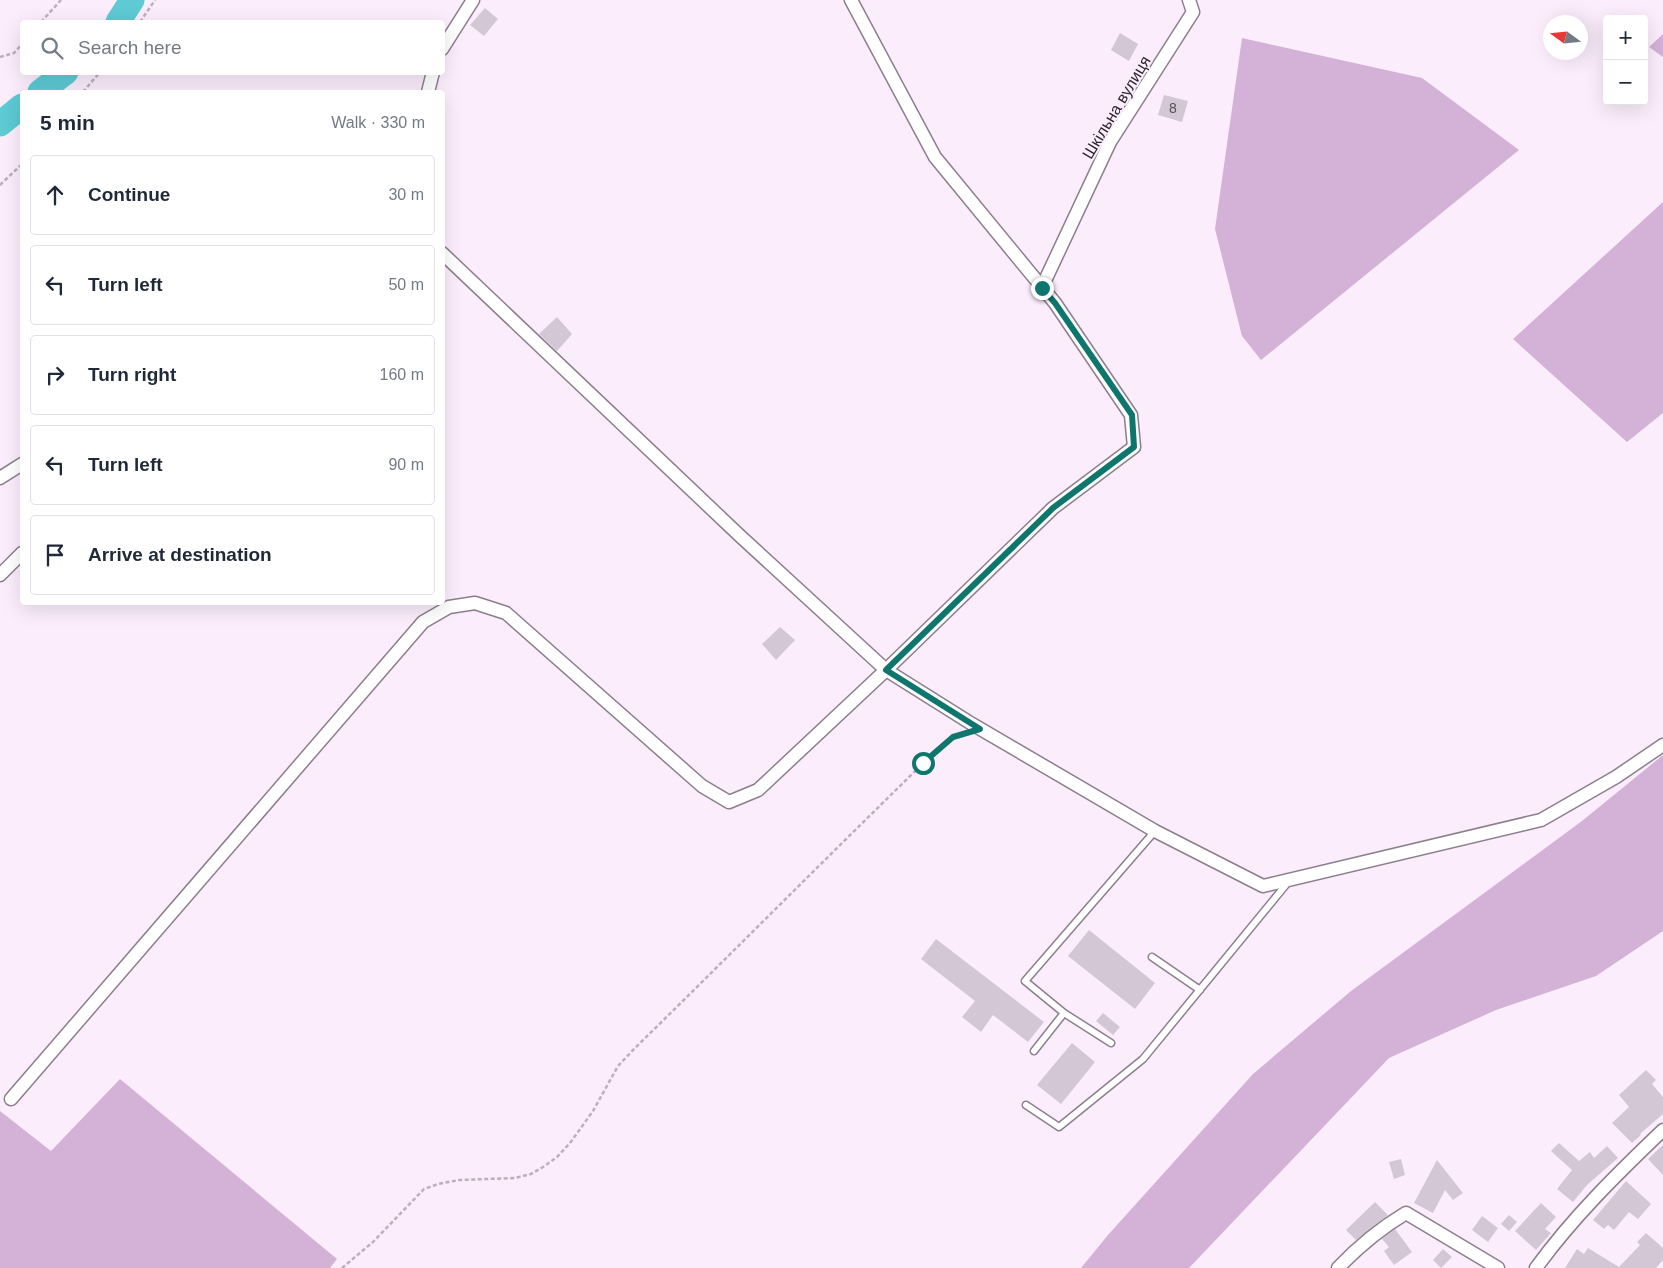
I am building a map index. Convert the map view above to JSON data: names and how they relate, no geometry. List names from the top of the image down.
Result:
{
  "streets": {
    "street": ["Шкільна вулиця"]
  },
  "house_numbers": ["8"],
  "north": "left",
  "page": {
    "map_buttons": ["+", "−"],
    "search": "Search here",
    "heading": ["5 min", "Walk · 330 m"],
    "list": [
      ["Continue", "30 m"],
      ["Turn left", "50 m"],
      ["Turn right", "160 m"],
      ["Turn left", "90 m"],
      "Arrive at destination"
    ]
  }
}
